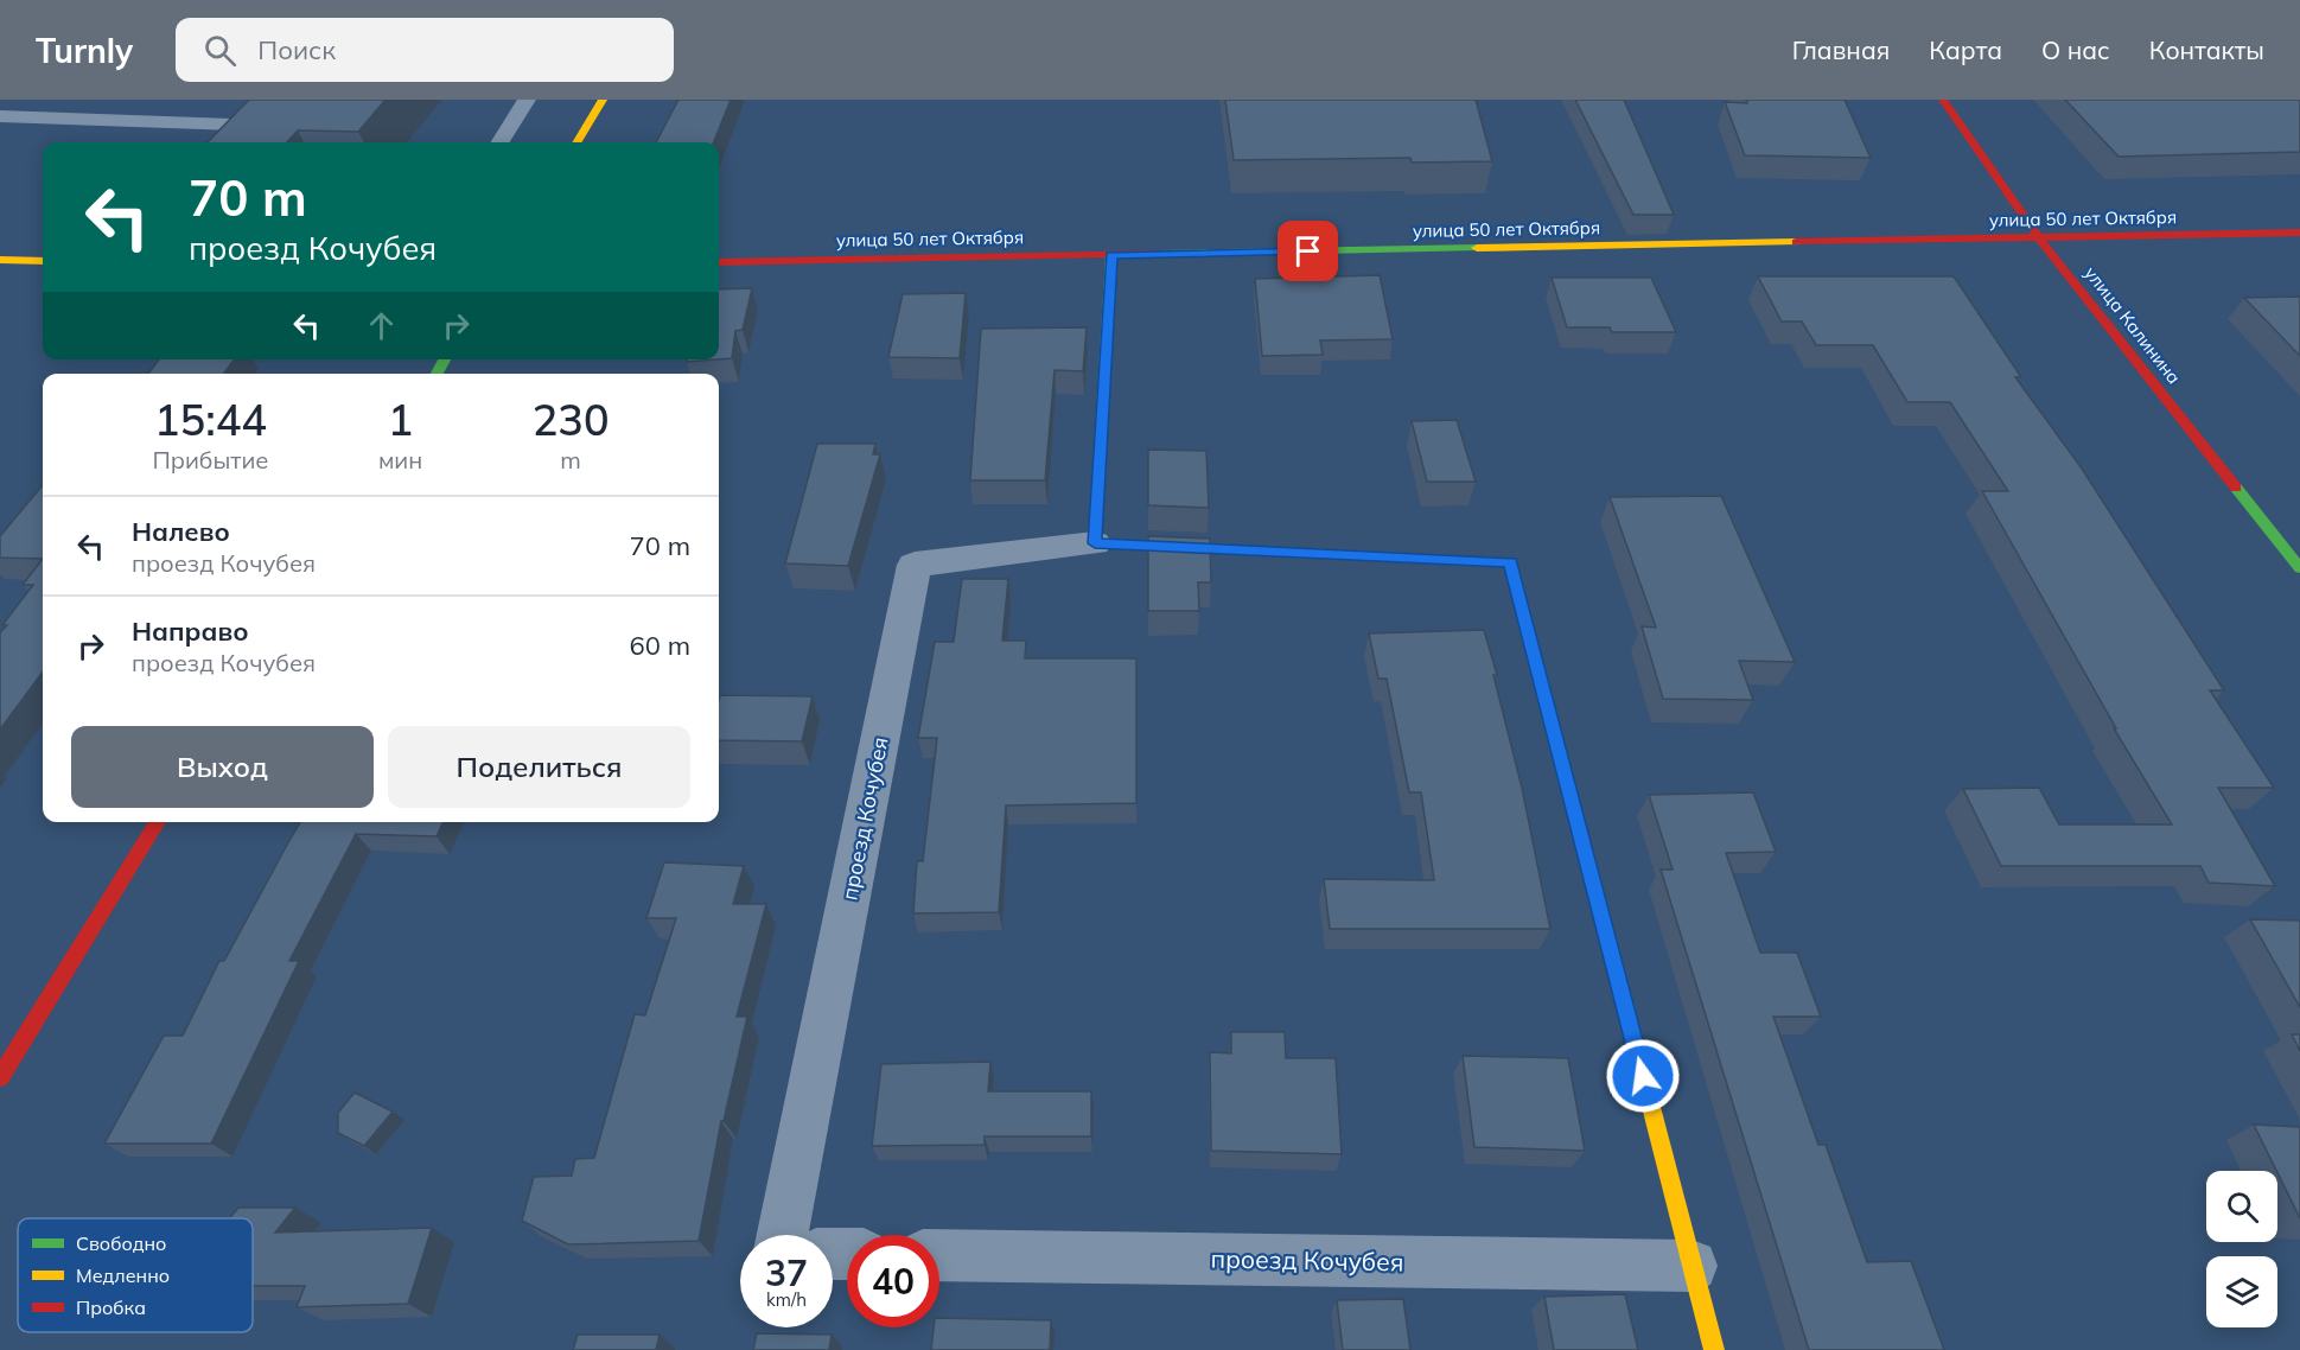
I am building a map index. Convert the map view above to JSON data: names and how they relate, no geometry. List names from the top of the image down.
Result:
{
  "streets": {
    "street": ["улица 50 лет Октября", "улица Калинина", "проезд Кочубея"]
  },
  "crossings": [
    ["улица 50 лет Октября", "улица Калинина"]
  ],
  "legend": ["Свободно", "Медленно", "Пробка"],
  "page": {
    "header": "Turnly",
    "search": "Поиск",
    "nav": [
      "Главная",
      "Карта",
      "О нас",
      "Контакты"
    ],
    "turn": ["70 m", "проезд Кочубея"],
    "eta": [
      "15:44",
      "Прибытие",
      "1",
      "мин",
      "230",
      "m"
    ],
    "list": [
      {
        "name": "Налево",
        "note": "проезд Кочубея",
        "value": "70 m"
      },
      {
        "name": "Направо",
        "note": "проезд Кочубея",
        "value": "60 m"
      }
    ],
    "buttons": ["Выход", "Поделиться"],
    "speed": "37 km/h",
    "limit": "40"
  }
}
